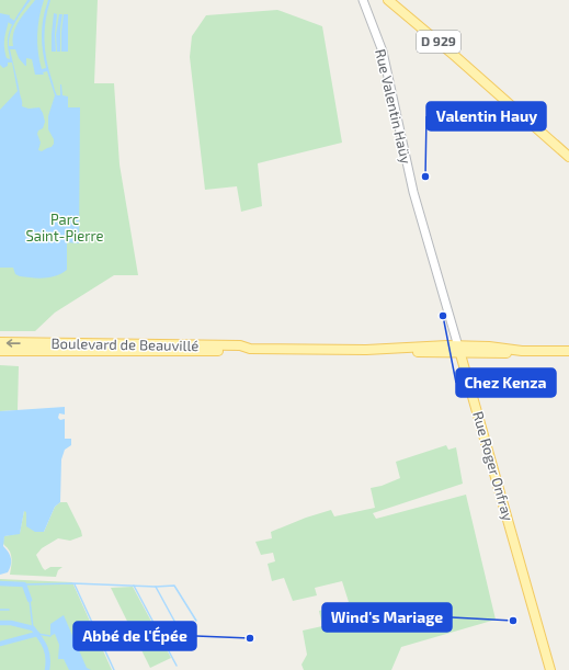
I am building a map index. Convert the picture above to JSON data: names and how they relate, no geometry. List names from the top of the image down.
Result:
{
  "streets": {
    "main road": ["D 929", "Boulevard de Beauvillé", "Rue Roger Onfray"],
    "street": ["Rue Valentin Haüy"]
  },
  "crossings": [
    ["Rue Valentin Haüy", "Boulevard de Beauvillé"],
    ["Rue Valentin Haüy", "Rue Roger Onfray"],
    ["Boulevard de Beauvillé", "Rue Roger Onfray"]
  ],
  "parks": ["Parc Saint-Pierre"],
  "places": [
    "Valentin Hauy",
    "Chez Kenza",
    "Wind's Mariage",
    "Abbé de l'Épée"
  ]
}
